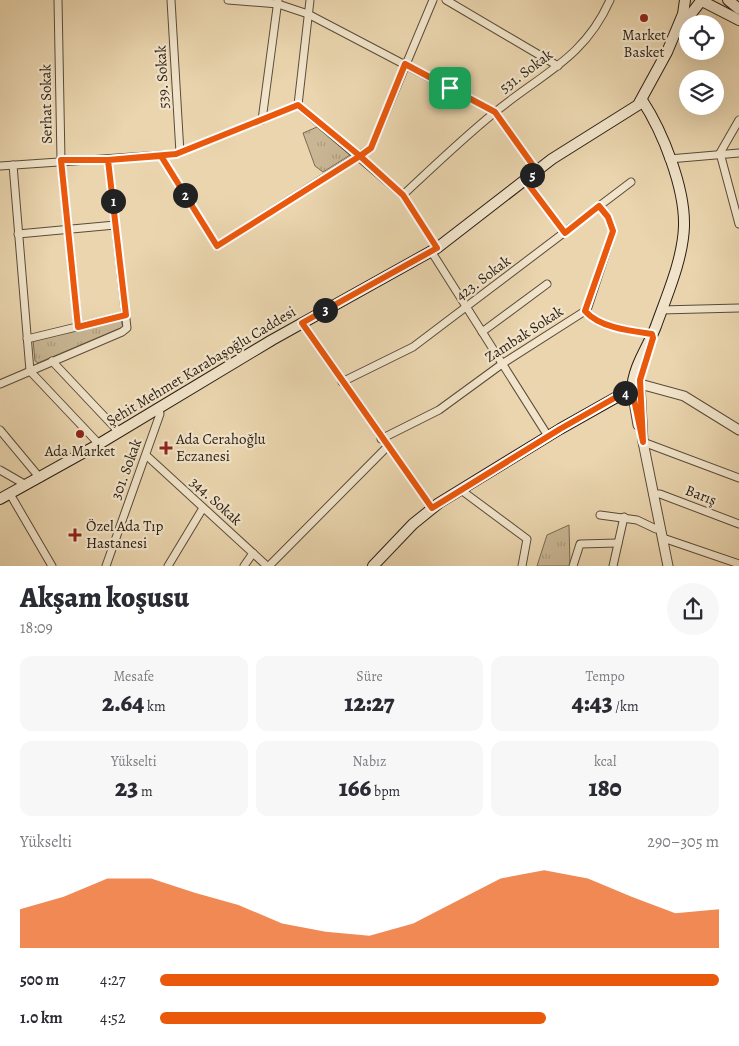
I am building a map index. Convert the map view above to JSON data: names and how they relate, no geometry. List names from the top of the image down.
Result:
{
  "streets": {
    "main road": ["Şehit Mehmet Karabaşoğlu Caddesi"],
    "street": [
      "531. Sokak",
      "539. Sokak",
      "Serhat Sokak",
      "423. Sokak",
      "Zambak Sokak",
      "301. Sokak",
      "Barış",
      "344. Sokak"
    ]
  },
  "crossings": [
    ["423. Sokak", "Zambak Sokak"],
    ["Şehit Mehmet Karabaşoğlu Caddesi", "301. Sokak"],
    ["301. Sokak", "344. Sokak"]
  ],
  "places": {
    "other": ["Market Basket", "Ada Market"],
    "health": ["Ada Cerahoğlu Eczanesi", "Özel Ada Tıp Hastanesi"]
  },
  "page": {
    "pins": [
      "5",
      "2",
      "1",
      "3",
      "4"
    ],
    "heading": ["Akşam koşusu", "18:09"],
    "stats": [
      ["Mesafe", "2.64 km"],
      ["Süre", "12:27"],
      ["Tempo", "4:43 /km"],
      ["Yükselti", "23 m"],
      ["Nabız", "166 bpm"],
      ["kcal", "180"]
    ],
    "chart": ["Yükselti", "290–305 m"],
    "list": [
      {
        "name": "500 m",
        "note": "4:27"
      },
      {
        "name": "1.0 km",
        "note": "4:52"
      }
    ]
  }
}
